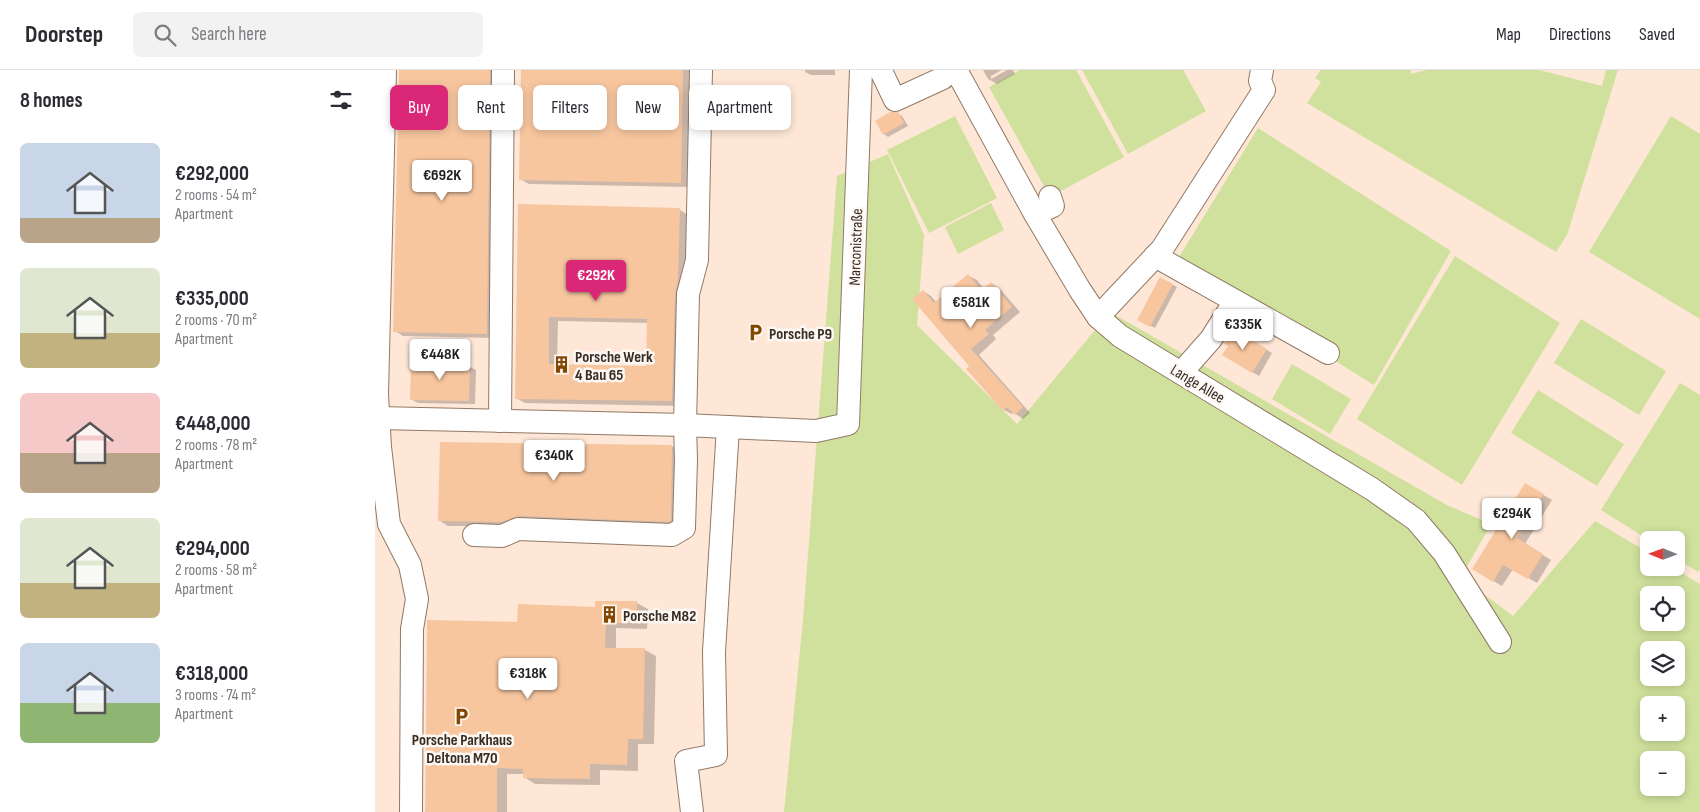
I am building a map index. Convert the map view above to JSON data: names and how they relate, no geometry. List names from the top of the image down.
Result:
{
  "streets": {
    "lane": ["Marconistraße", "Lange Allee"]
  },
  "places": {
    "parking": ["Porsche P9", "Porsche Parkhaus Deltona M70"],
    "building": ["Porsche Werk 4 Bau 65", "Porsche M82"]
  },
  "north": "left",
  "page": {
    "header": "Doorstep",
    "search": "Search here",
    "nav": ["Map", "Directions", "Saved"],
    "heading": "8 homes",
    "chip": [
      "Buy",
      "Rent",
      "Filters",
      "New",
      "Apartment"
    ],
    "list": [
      {
        "name": "€292,000",
        "note": "2 rooms · 54 m² · Apartment"
      },
      {
        "name": "€335,000",
        "note": "2 rooms · 70 m² · Apartment"
      },
      {
        "name": "€448,000",
        "note": "2 rooms · 78 m² · Apartment"
      },
      {
        "name": "€294,000",
        "note": "2 rooms · 58 m² · Apartment"
      },
      {
        "name": "€318,000",
        "note": "3 rooms · 74 m² · Apartment"
      }
    ],
    "price": [
      "€692K",
      "€292K",
      "€581K",
      "€335K",
      "€448K",
      "€340K",
      "€294K",
      "€318K"
    ],
    "map_buttons": ["+", "−"]
  }
}
